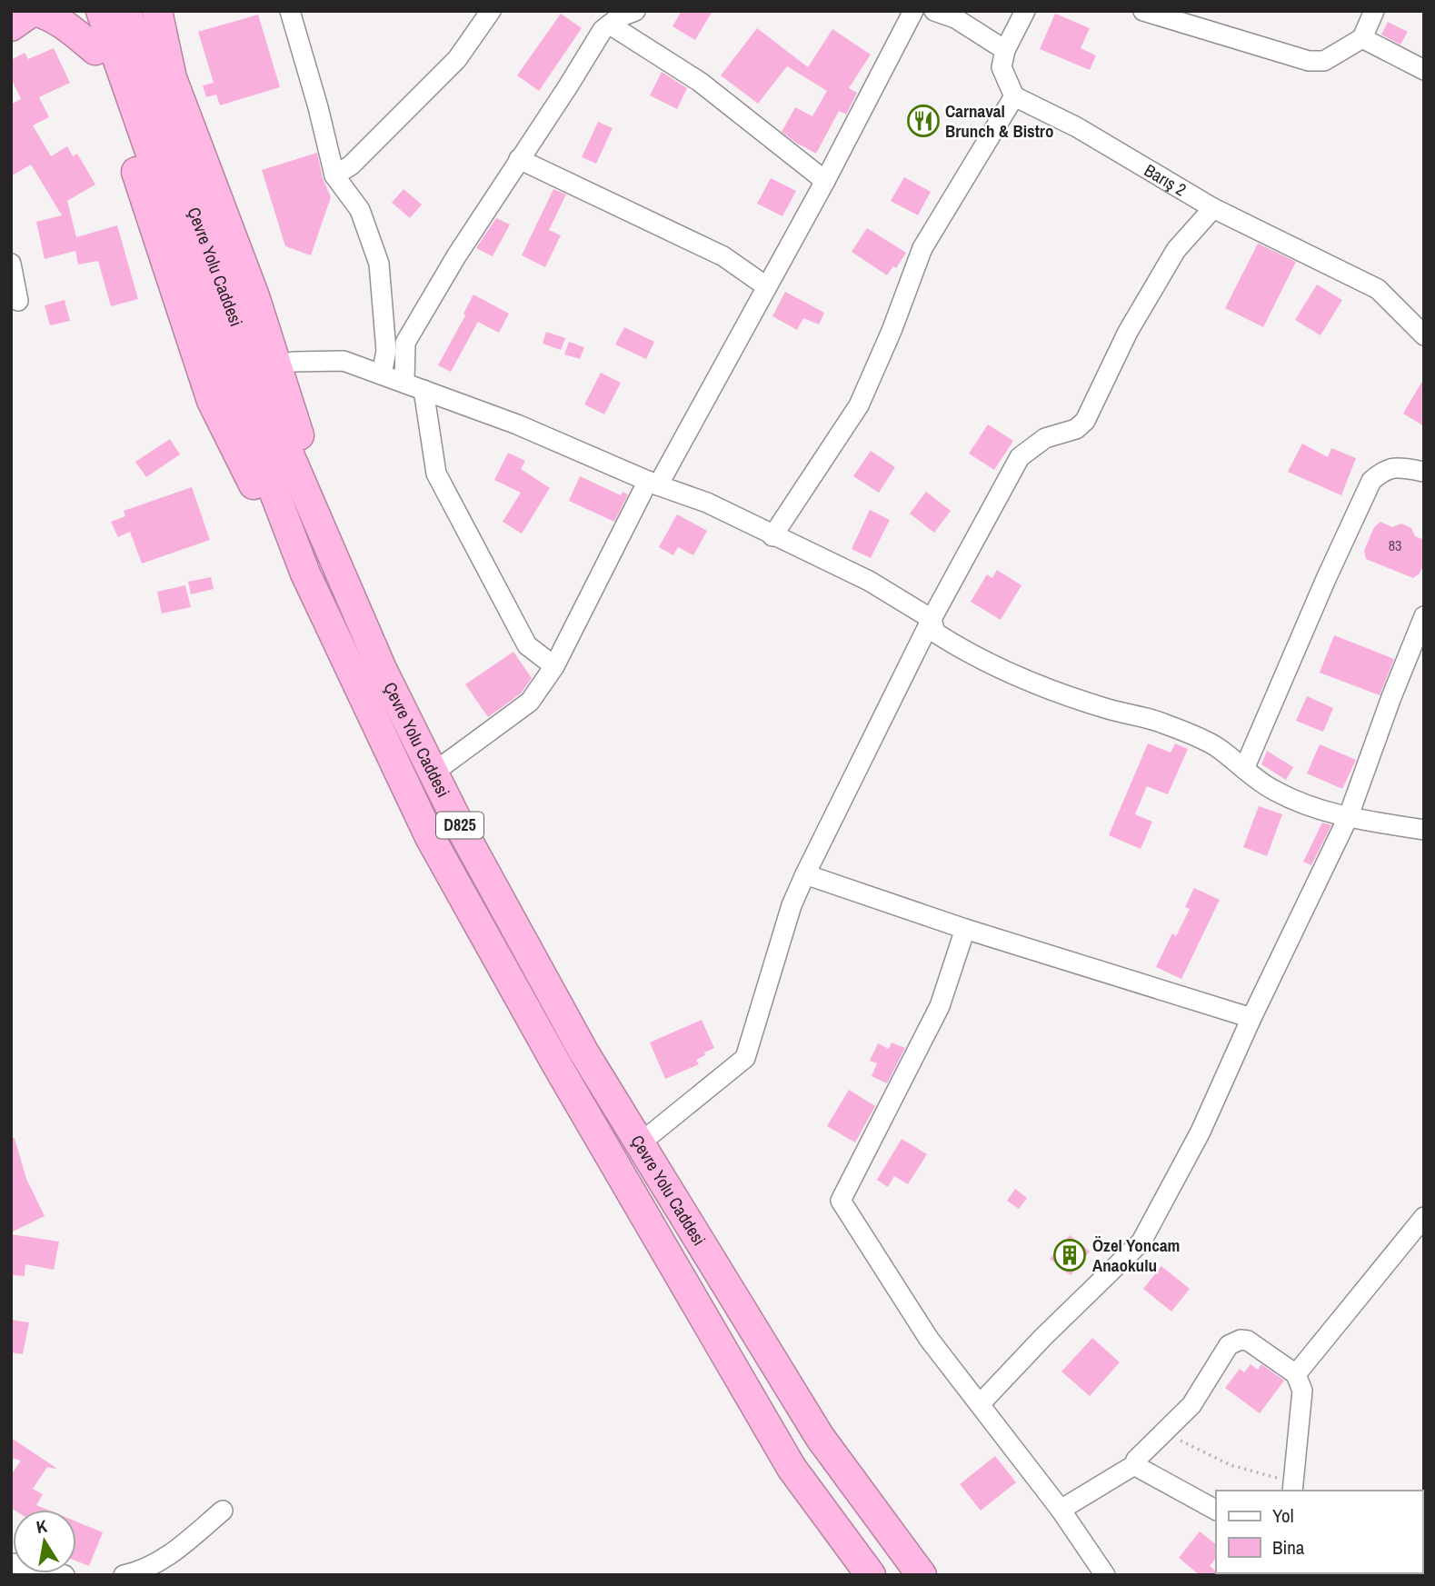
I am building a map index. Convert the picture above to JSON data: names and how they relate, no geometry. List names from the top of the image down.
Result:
{
  "streets": {
    "highway": ["Çevre Yolu Caddesi", "D825"],
    "street": ["Barış 2"]
  },
  "places": {
    "restaurant": ["Carnaval Brunch & Bistro"],
    "building": ["Özel Yoncam Anaokulu"]
  },
  "house_numbers": ["83"],
  "legend": ["Yol", "Bina"],
  "north": "top"
}
